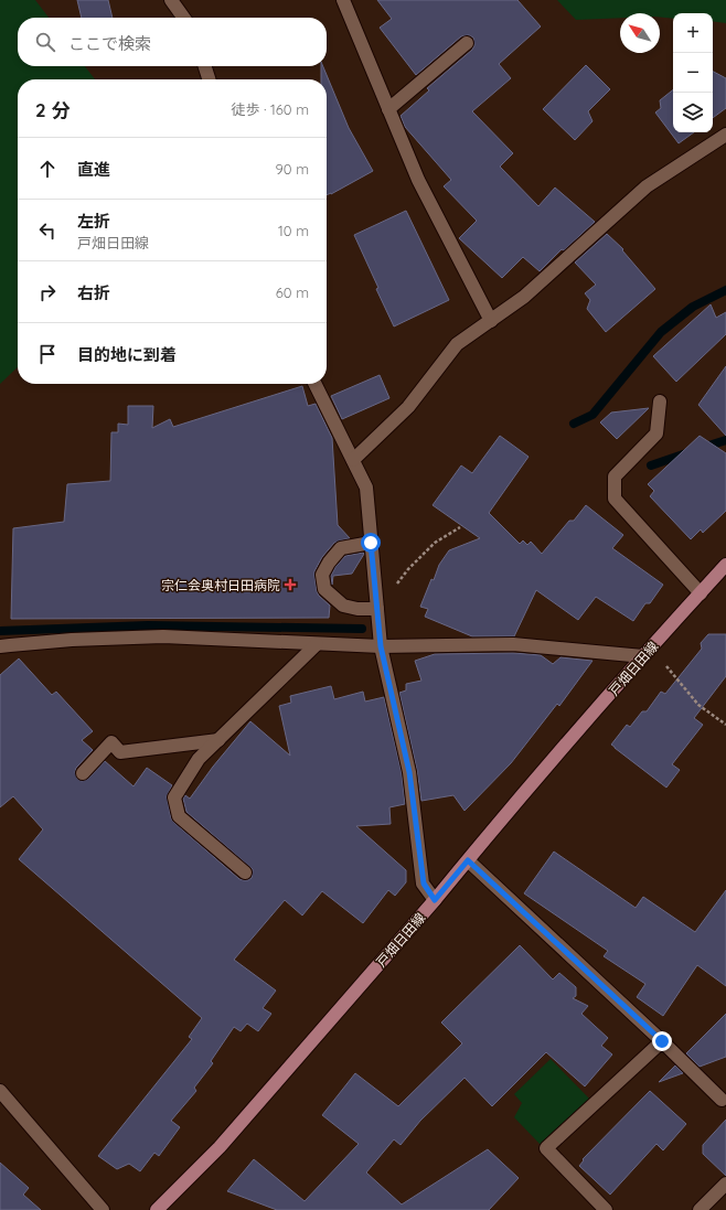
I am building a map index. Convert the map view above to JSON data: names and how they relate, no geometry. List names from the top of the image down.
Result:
{
  "streets": {
    "main road": ["戸畑日田線"]
  },
  "places": {
    "health": ["宗仁会奥村日田病院"]
  },
  "north": "top left",
  "page": {
    "map_buttons": ["+", "−"],
    "search": "ここで検索",
    "heading": ["2 分", "徒歩 · 160 m"],
    "list": [
      ["直進", "90 m"],
      ["左折", "戸畑日田線", "10 m"],
      ["右折", "60 m"],
      "目的地に到着"
    ]
  }
}
